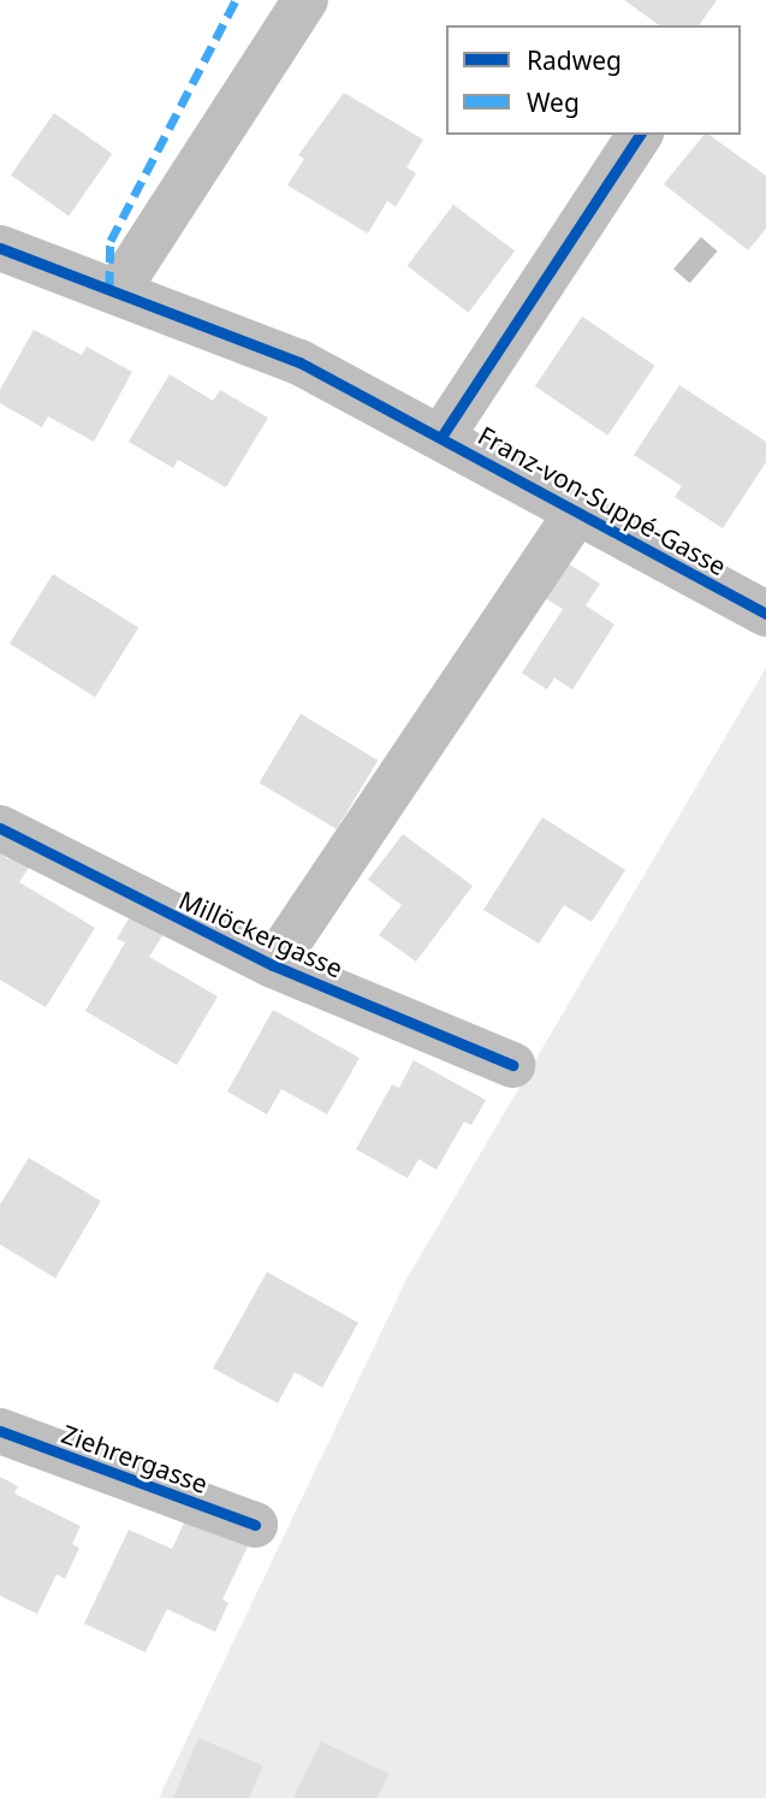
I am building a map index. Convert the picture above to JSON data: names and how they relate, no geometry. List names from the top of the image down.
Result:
{
  "streets": {
    "street": ["Franz-von-Suppé-Gasse", "Millöckergasse", "Ziehrergasse"]
  },
  "crossings": [
    ["Franz-von-Suppé-Gasse", "Millöckergasse"]
  ],
  "legend": ["Radweg", "Weg"]
}
